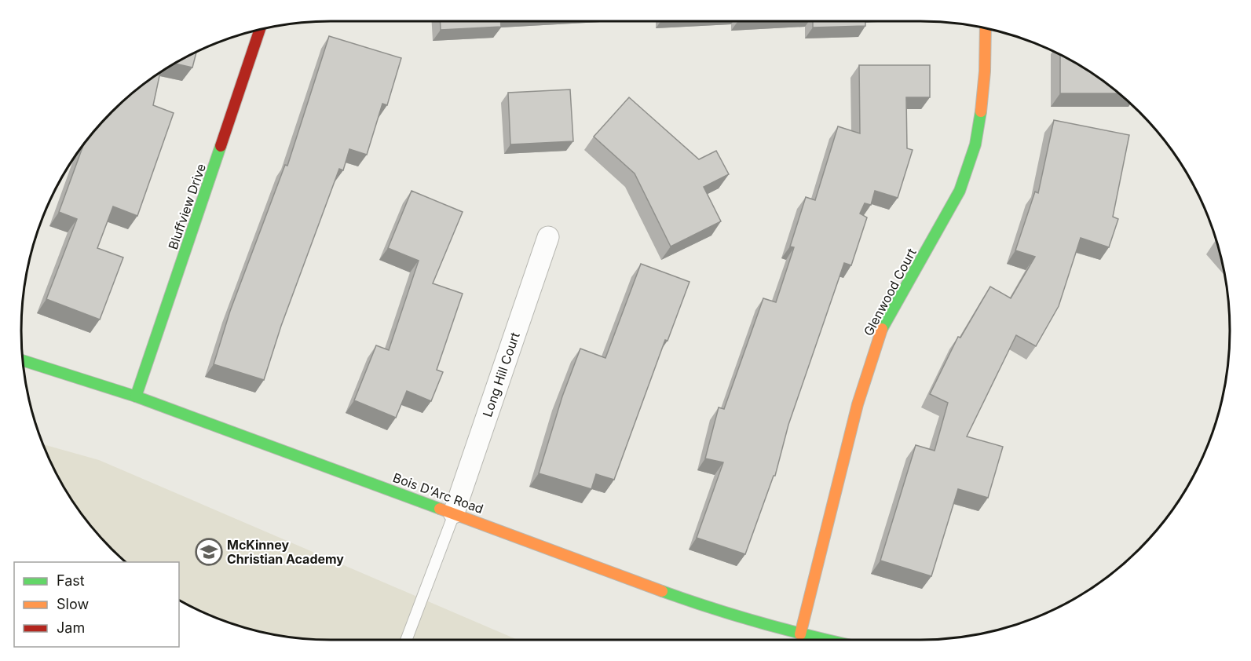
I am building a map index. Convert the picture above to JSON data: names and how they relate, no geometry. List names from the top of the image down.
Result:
{
  "streets": {
    "street": [
      "Bluffview Drive",
      "Glenwood Court",
      "Long Hill Court",
      "Bois D'Arc Road"
    ]
  },
  "crossings": [
    ["Bluffview Drive", "Bois D'Arc Road"],
    ["Glenwood Court", "Bois D'Arc Road"],
    ["Long Hill Court", "Bois D'Arc Road"]
  ],
  "places": {
    "school or university": ["McKinney Christian Academy"]
  },
  "legend": ["Fast", "Slow", "Jam"]
}
